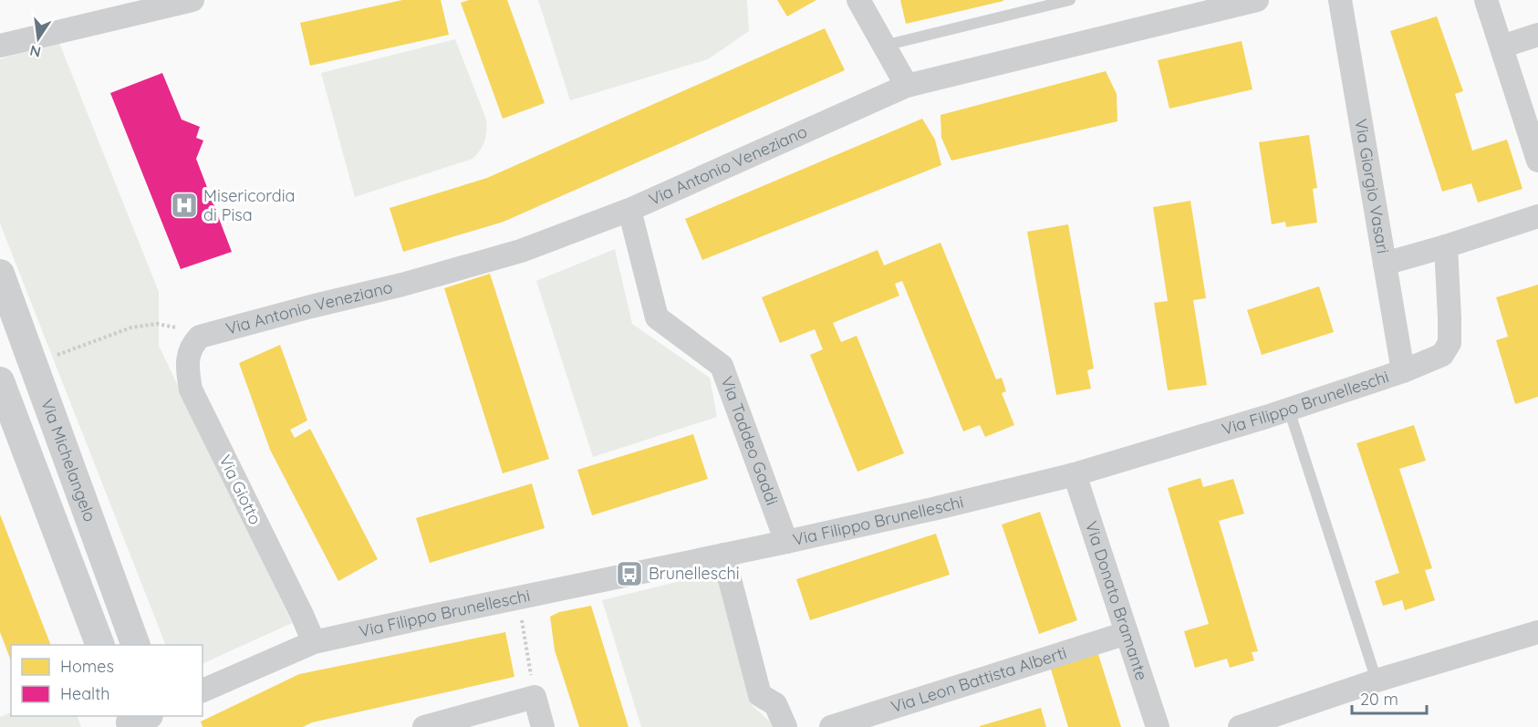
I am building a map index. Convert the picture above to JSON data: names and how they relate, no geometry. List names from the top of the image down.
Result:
{
  "streets": {
    "street": [
      "Via Antonio Veneziano",
      "Via Giorgio Vasari",
      "Via Filippo Brunelleschi",
      "Via Taddeo Gaddi",
      "Via Michelangelo",
      "Via Giotto",
      "Via Donato Bramante",
      "Via Leon Battista Alberti"
    ]
  },
  "crossings": [
    ["Via Antonio Veneziano", "Via Taddeo Gaddi"],
    ["Via Antonio Veneziano", "Via Giotto"],
    ["Via Giorgio Vasari", "Via Filippo Brunelleschi"],
    ["Via Filippo Brunelleschi", "Via Taddeo Gaddi"],
    ["Via Filippo Brunelleschi", "Via Giotto"],
    ["Via Filippo Brunelleschi", "Via Donato Bramante"],
    ["Via Donato Bramante", "Via Leon Battista Alberti"]
  ],
  "places": {
    "hospital": ["Misericordia di Pisa"],
    "bus stop": ["Brunelleschi"]
  },
  "legend": ["Homes", "Health"],
  "scale_bar": "20 m",
  "north": "bottom"
}
